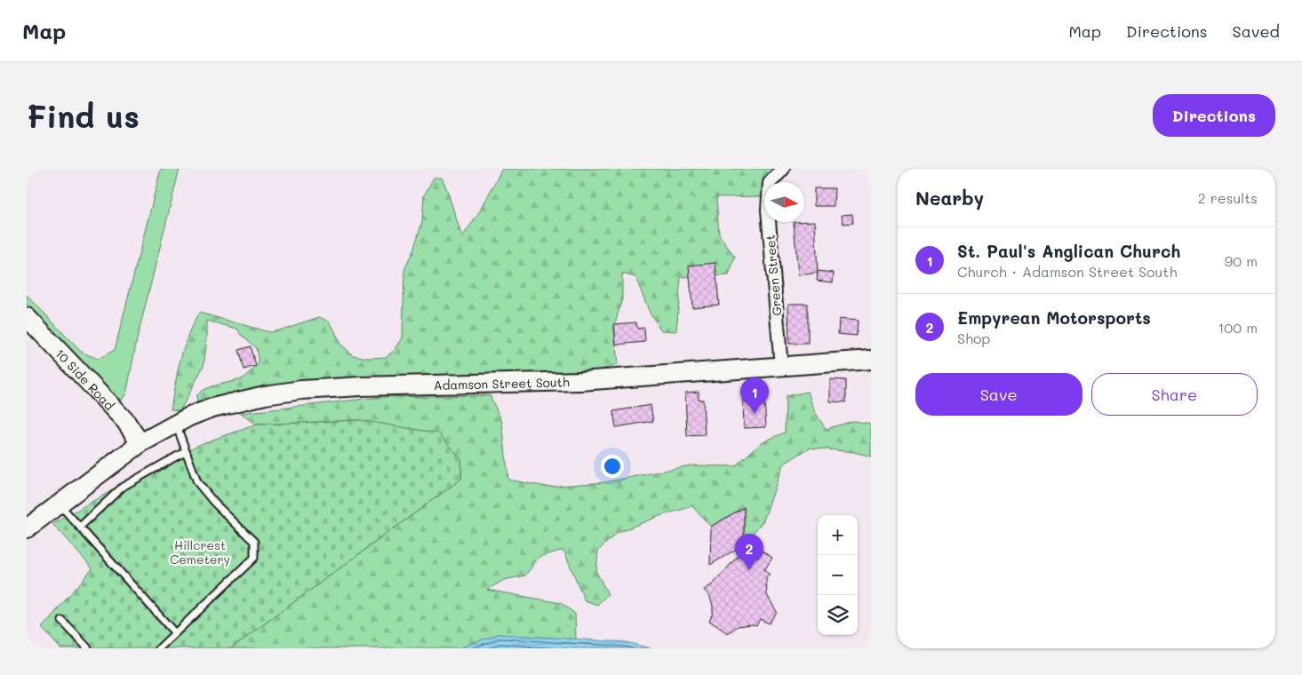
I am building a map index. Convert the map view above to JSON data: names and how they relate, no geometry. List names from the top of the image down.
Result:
{
  "streets": {
    "main road": ["10 Side Road", "Adamson Street South"],
    "street": ["Green Street"]
  },
  "crossings": [
    ["Green Street", "Adamson Street South"],
    ["10 Side Road", "Adamson Street South"]
  ],
  "parks": ["Hillcrest Cemetery"],
  "north": "right",
  "page": {
    "header": "Map",
    "nav": ["Map", "Directions", "Saved"],
    "buttons": [
      "Directions",
      ["Save", "Share"]
    ],
    "title": "Find us",
    "heading": ["Nearby", "2 results"],
    "list": [
      {
        "mark": "1",
        "name": "St. Paul's Anglican Church",
        "note": "Church · Adamson Street South",
        "value": "90 m"
      },
      {
        "mark": "2",
        "name": "Empyrean Motorsports",
        "note": "Shop",
        "value": "100 m"
      }
    ],
    "pins": ["1", "2"],
    "map_buttons": ["+", "−"]
  }
}
